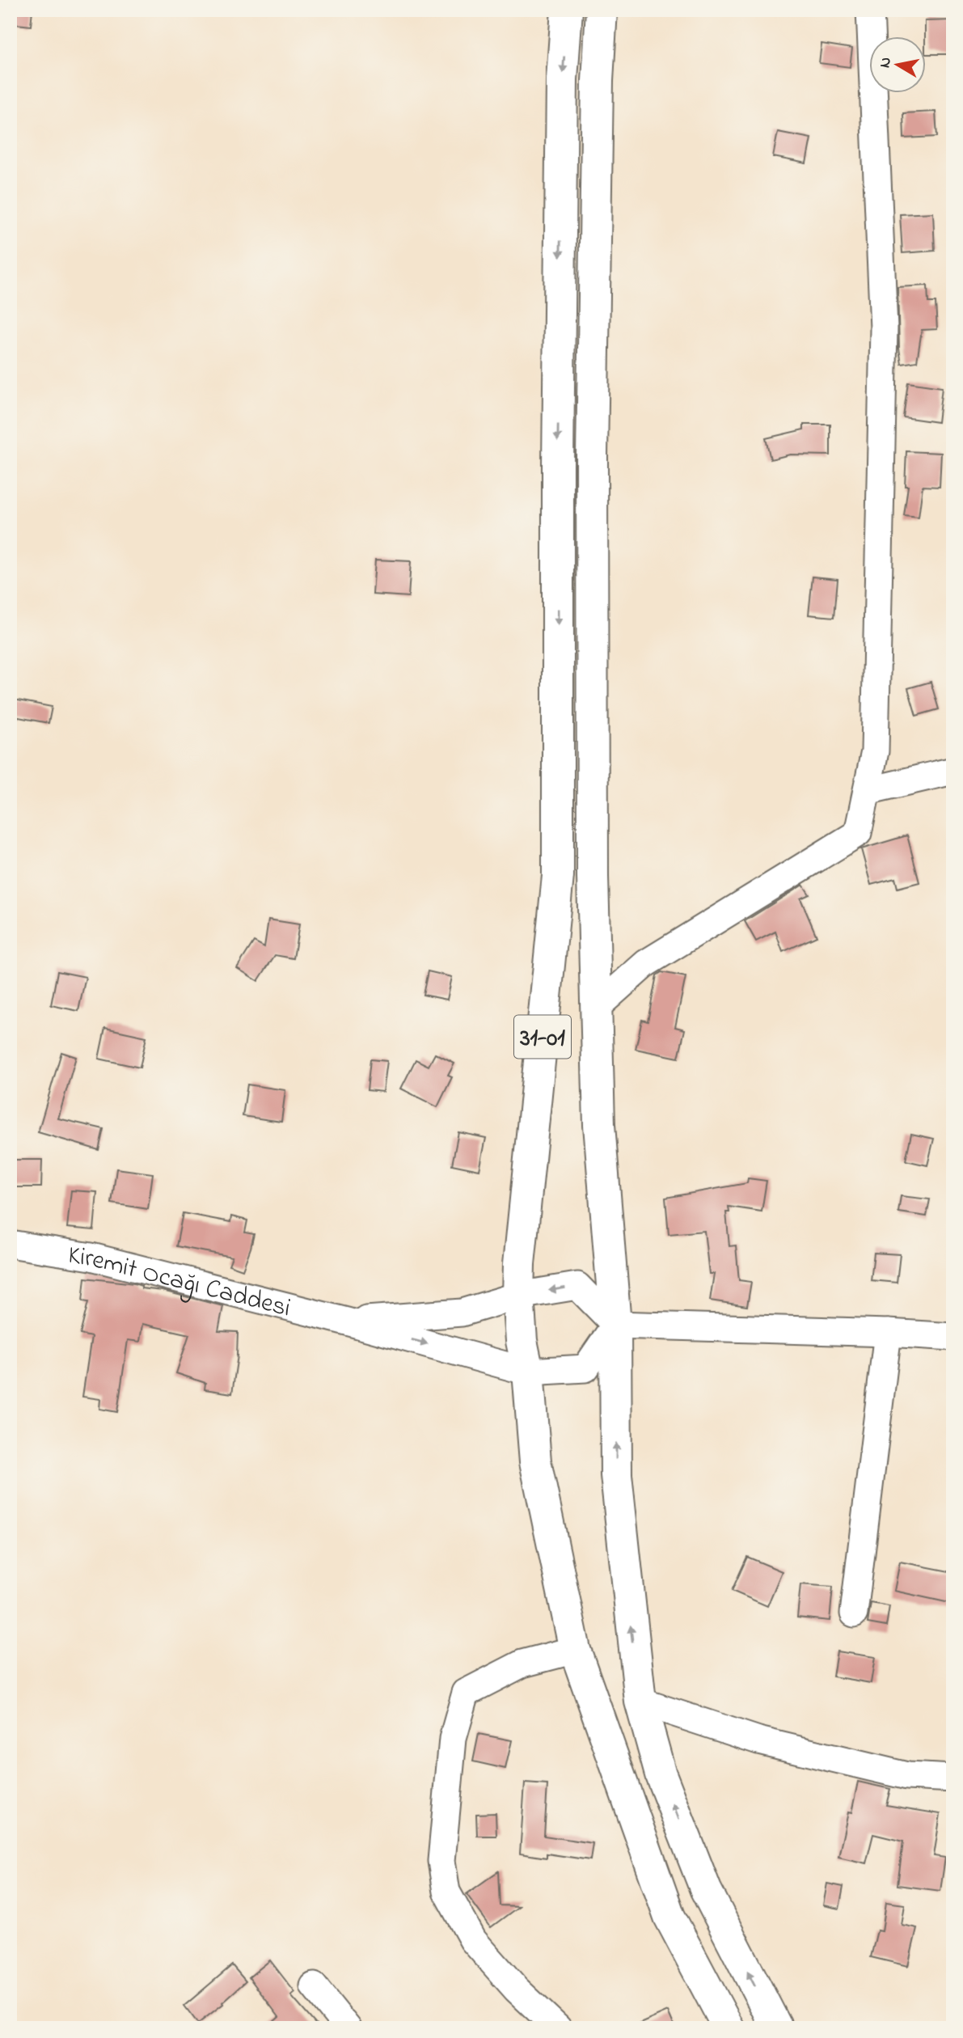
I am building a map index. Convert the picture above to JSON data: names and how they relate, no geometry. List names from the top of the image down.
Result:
{
  "streets": {
    "highway": ["31-01"],
    "street": ["Kiremit Ocağı Caddesi"]
  },
  "crossings": [
    ["31-01", "Kiremit Ocağı Caddesi"]
  ],
  "north": "left"
}
